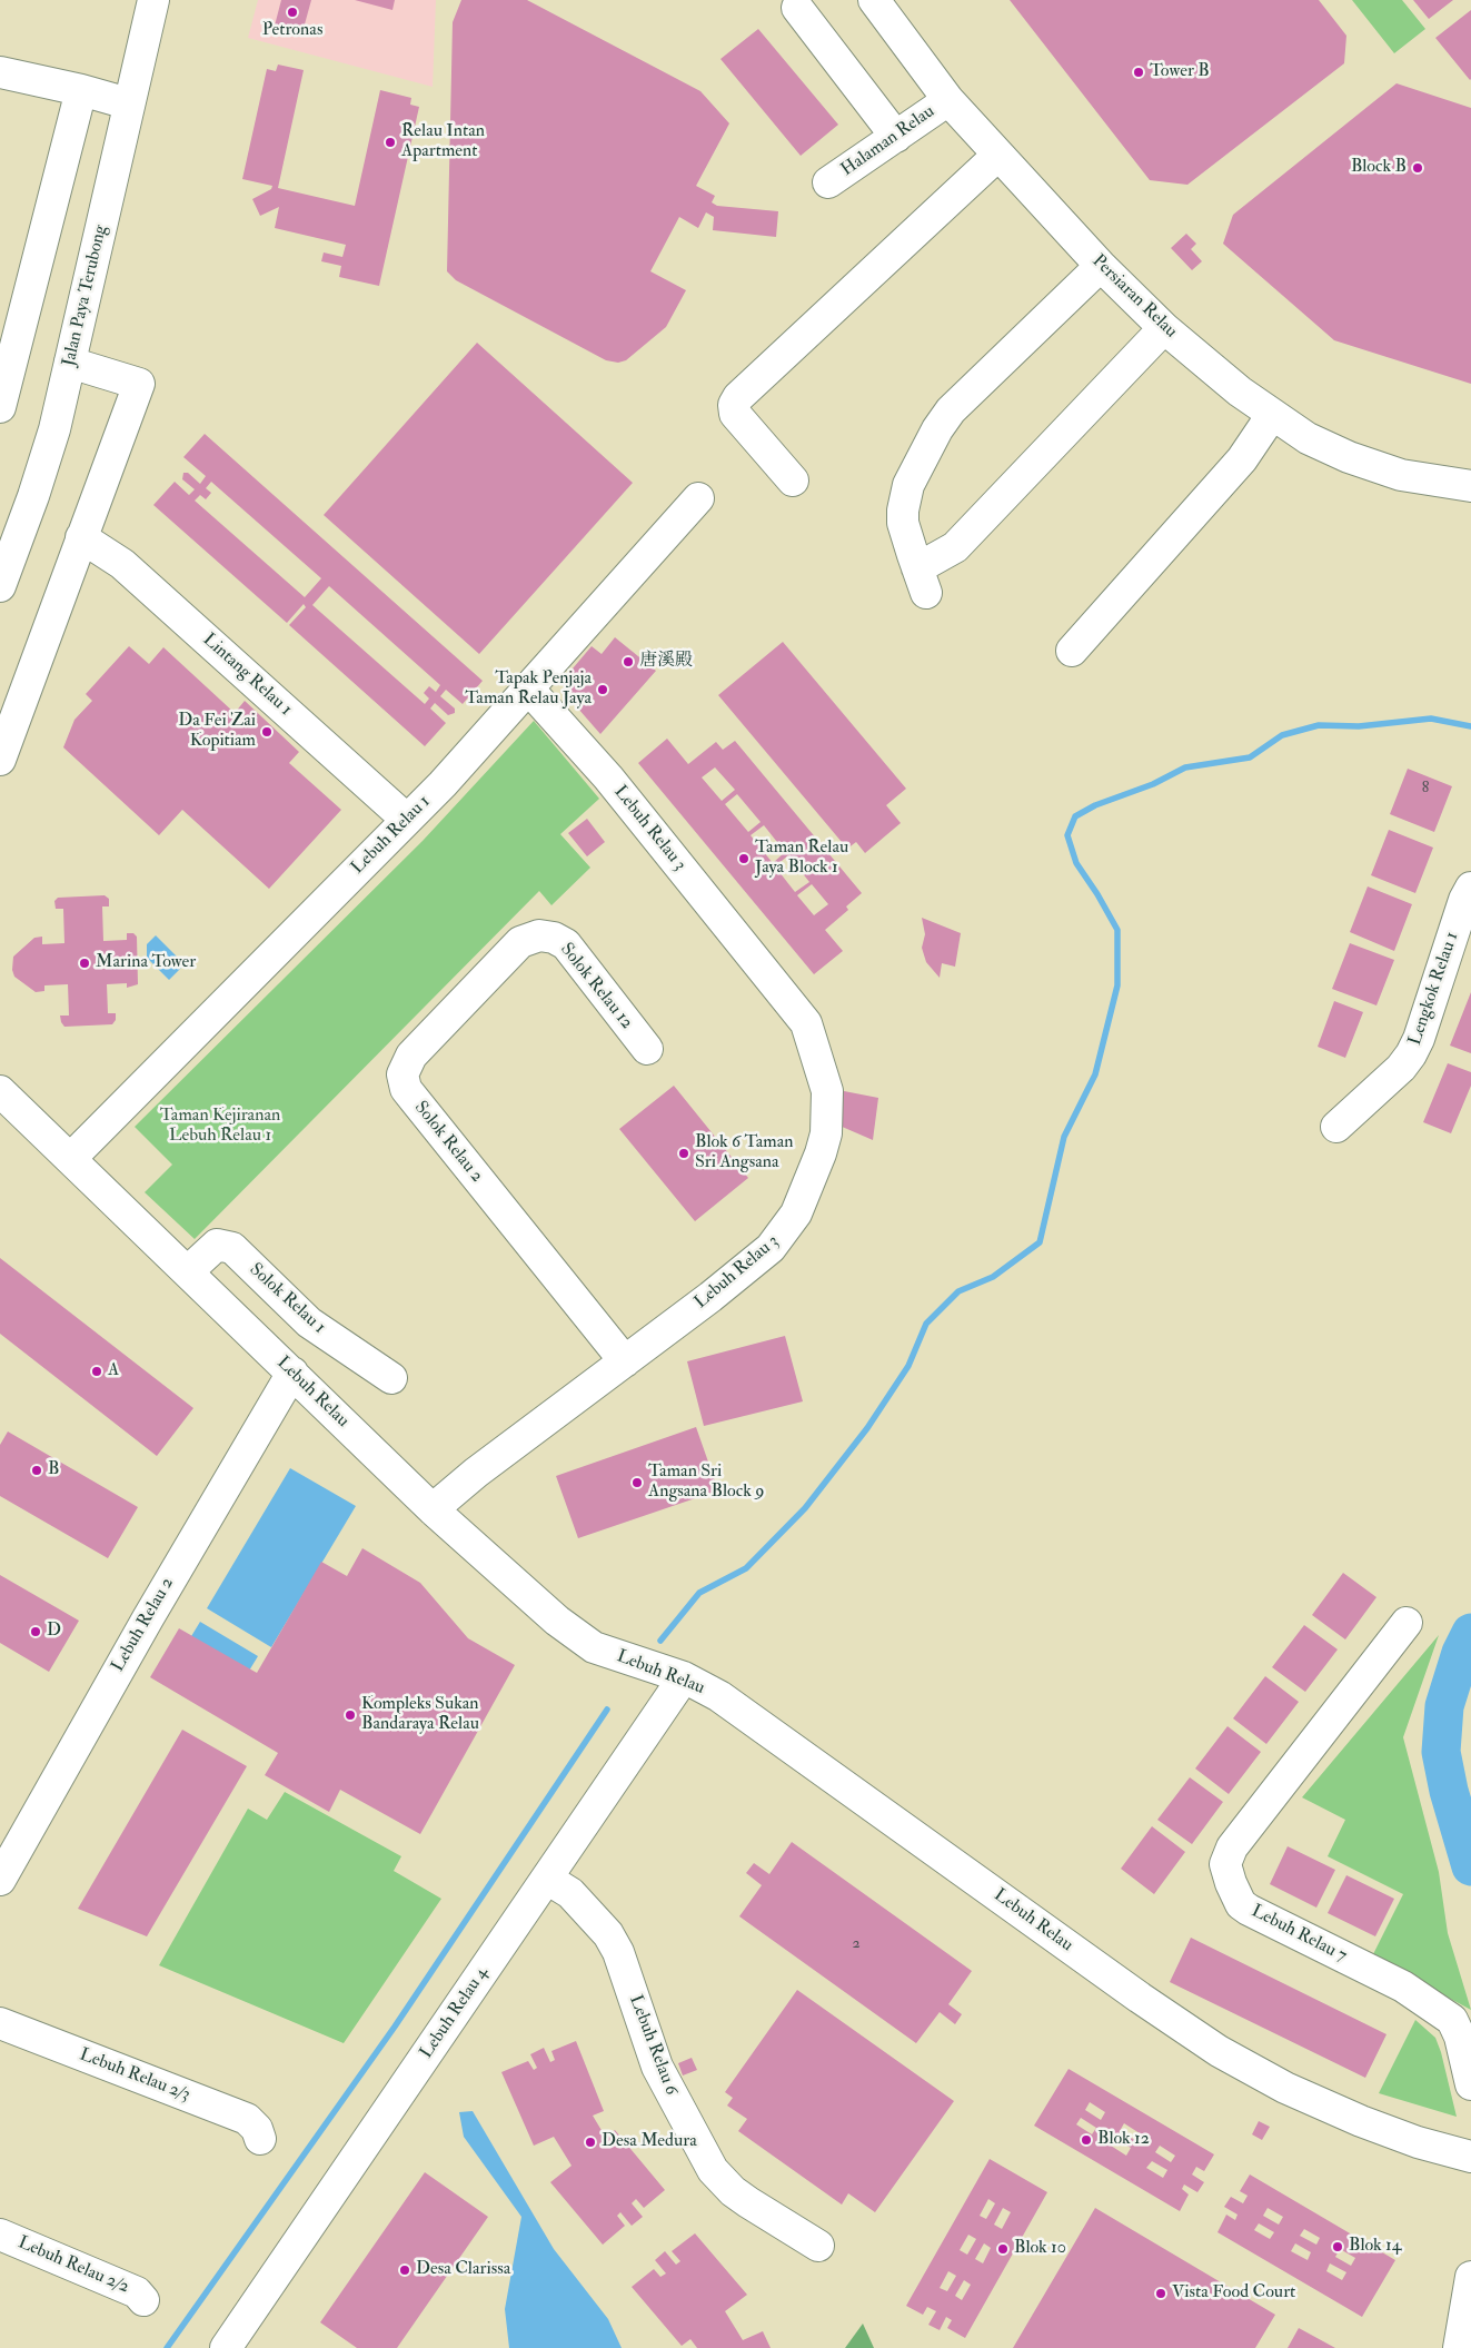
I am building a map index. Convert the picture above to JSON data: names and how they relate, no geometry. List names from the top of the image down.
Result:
{
  "streets": {
    "street": [
      "Halaman Relau",
      "Jalan Paya Terubong",
      "Persiaran Relau",
      "Lintang Relau 1",
      "Lebuh Relau 3",
      "Lebuh Relau 1",
      "Solok Relau 12",
      "Lengkok Relau 1",
      "Solok Relau 2",
      "Solok Relau 1",
      "Lebuh Relau",
      "Lebuh Relau 2",
      "Lebuh Relau 7",
      "Lebuh Relau 4",
      "Lebuh Relau 6",
      "Lebuh Relau 2/3",
      "Lebuh Relau 2/2"
    ]
  },
  "crossings": [
    ["Halaman Relau", "Persiaran Relau"],
    ["Lintang Relau 1", "Lebuh Relau 1"],
    ["Lebuh Relau 3", "Lebuh Relau 1"],
    ["Lebuh Relau 3", "Solok Relau 2"],
    ["Lebuh Relau 3", "Lebuh Relau"],
    ["Lebuh Relau 1", "Lebuh Relau"],
    ["Solok Relau 12", "Solok Relau 2"],
    ["Solok Relau 1", "Lebuh Relau"],
    ["Lebuh Relau", "Lebuh Relau 2"],
    ["Lebuh Relau", "Lebuh Relau 4"],
    ["Lebuh Relau 4", "Lebuh Relau 6"]
  ],
  "parks": ["Taman Kejiranan Lebuh Relau 1"],
  "places": [
    "Petronas",
    "Tower B",
    "Relau Intan Apartment",
    "Block B",
    "唐溪殿",
    "Tapak Penjaja Taman Relau Jaya",
    "Da Fei Zai Kopitiam",
    "Taman Relau Jaya Block 1",
    "Marina Tower",
    "Blok 6 Taman Sri Angsana",
    "A",
    "B",
    "Taman Sri Angsana Block 9",
    "D",
    "Kompleks Sukan Bandaraya Relau",
    "Blok 12",
    "Desa Medura",
    "Blok 14",
    "Blok 10",
    "Desa Clarissa",
    "Vista Food Court"
  ],
  "house_numbers": ["8", "2"]
}
